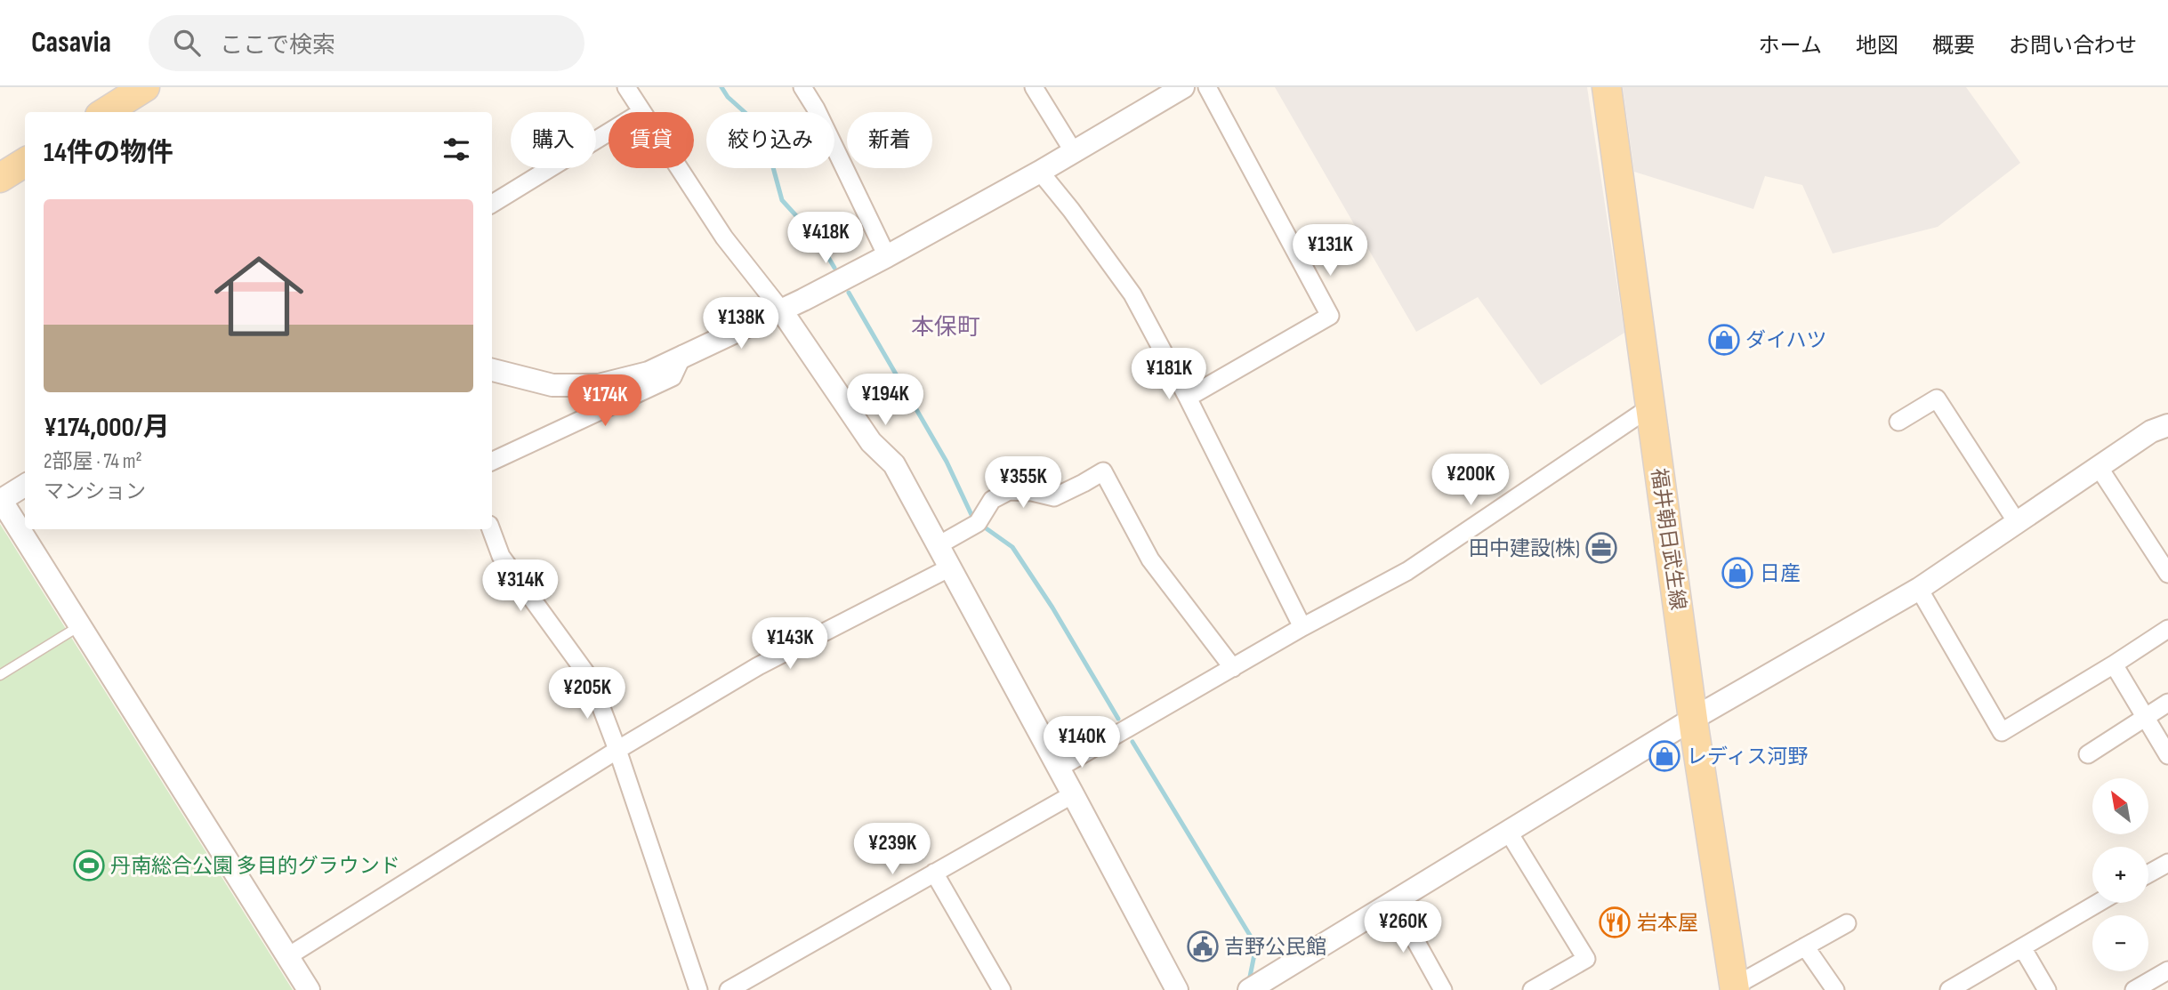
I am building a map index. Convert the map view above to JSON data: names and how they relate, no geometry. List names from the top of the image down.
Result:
{
  "streets": {
    "main road": ["福井朝日武生線"]
  },
  "districts": ["本保町"],
  "places": {
    "shop": ["ダイハツ", "日産", "レディス河野"],
    "office": ["田中建設(株)"],
    "sports": ["丹南総合公園 多目的グラウンド"],
    "restaurant": ["岩本屋"],
    "public building": ["吉野公民館"]
  },
  "north": "top left",
  "page": {
    "header": "Casavia",
    "search": "ここで検索",
    "nav": [
      "ホーム",
      "地図",
      "概要",
      "お問い合わせ"
    ],
    "chip": [
      "購入",
      "賃貸",
      "絞り込み",
      "新着"
    ],
    "heading": "14件の物件",
    "list": [
      {
        "name": "¥174,000/月",
        "note": "2部屋 · 74 m² · マンション"
      }
    ],
    "price": [
      "¥418K",
      "¥131K",
      "¥138K",
      "¥181K",
      "¥194K",
      "¥174K",
      "¥200K",
      "¥355K",
      "¥314K",
      "¥143K",
      "¥205K",
      "¥140K",
      "¥239K",
      "¥260K"
    ],
    "map_buttons": ["+", "−"]
  }
}
